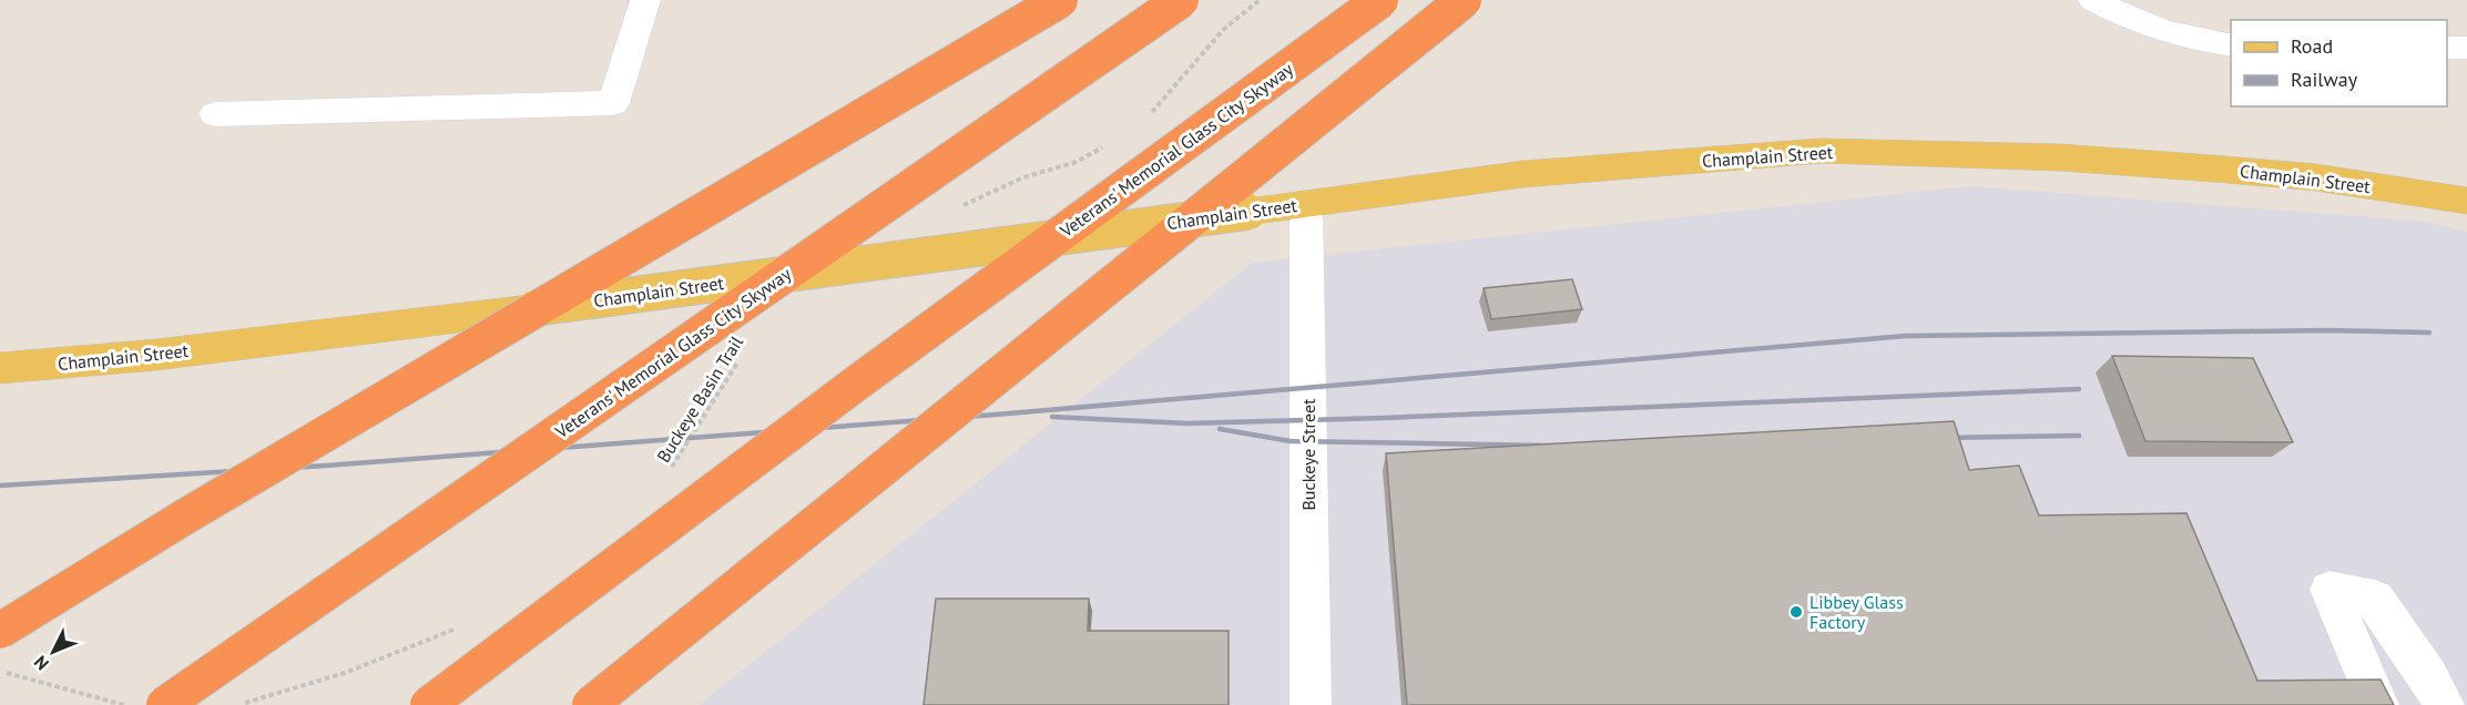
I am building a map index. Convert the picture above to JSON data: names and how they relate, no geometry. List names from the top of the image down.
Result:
{
  "streets": {
    "highway": ["Veterans' Memorial Glass City Skyway"],
    "main road": ["Champlain Street"],
    "street": ["Buckeye Street"],
    "path": ["Buckeye Basin Trail"]
  },
  "crossings": [
    ["Champlain Street", "Buckeye Street"]
  ],
  "places": ["Libbey Glass Factory"],
  "legend": ["Road", "Railway"],
  "north": "bottom left"
}
